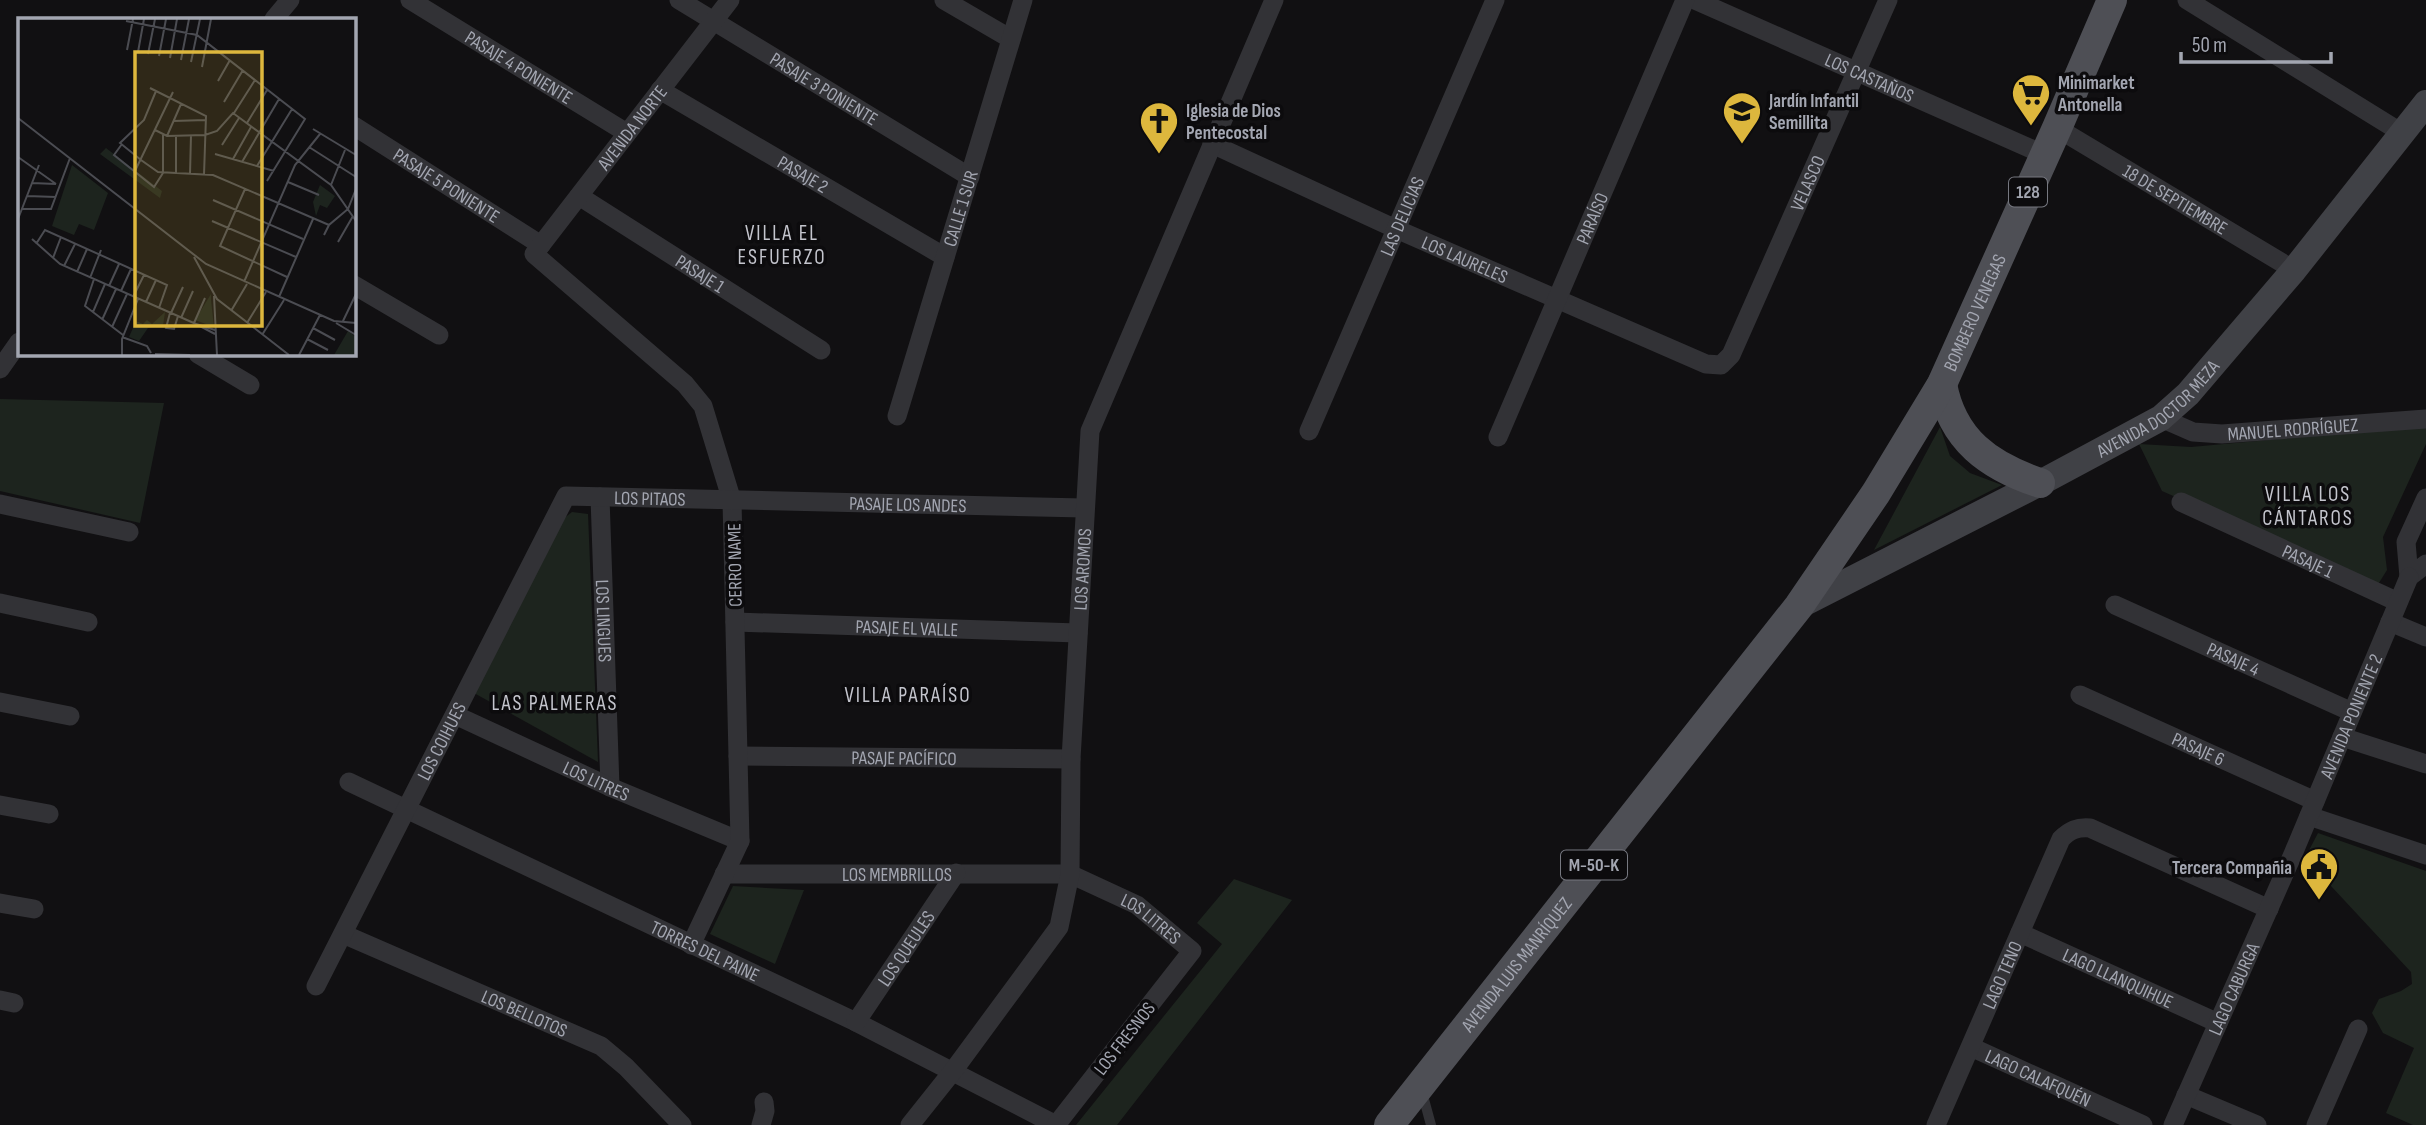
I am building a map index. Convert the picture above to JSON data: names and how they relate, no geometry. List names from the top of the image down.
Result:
{
  "streets": {
    "main road": [
      "128",
      "BOMBERO VENEGAS",
      "AVENIDA DOCTOR MEZA",
      "M-50-K",
      "AVENIDA LUIS MANRÍQUEZ"
    ],
    "street": [
      "PASAJE 4 PONIENTE",
      "LOS CASTAÑOS",
      "PASAJE 3 PONIENTE",
      "AVENIDA NORTE",
      "PASAJE 2",
      "VELASCO",
      "PASAJE 5 PONIENTE",
      "18 DE SEPTIEMBRE",
      "CALLE 1 SUR",
      "LAS DELICIAS",
      "PARAÍSO",
      "LOS LAURELES",
      "PASAJE 1",
      "MANUEL RODRÍGUEZ",
      "LOS PITAOS",
      "PASAJE LOS ANDES",
      "CERRO NAME",
      "LOS AROMOS",
      "LOS LINGUES",
      "PASAJE EL VALLE",
      "PASAJE 4",
      "AVENIDA PONIENTE 2",
      "LOS COIHUES",
      "PASAJE 6",
      "PASAJE PACÍFICO",
      "LOS LITRES",
      "LOS MEMBRILLOS",
      "LOS QUEULES",
      "TORRES DEL PAINE",
      "LAGO TENO",
      "LAGO LLANQUIHUE",
      "LAGO CABURGA",
      "LOS BELLOTOS",
      "LOS FRESNOS",
      "LAGO CALAFQUÉN"
    ]
  },
  "crossings": [
    ["PASAJE 4 PONIENTE", "AVENIDA NORTE"],
    ["LOS CASTAÑOS", "VELASCO"],
    ["LOS CASTAÑOS", "18 DE SEPTIEMBRE"],
    ["LOS CASTAÑOS", "BOMBERO VENEGAS"],
    ["PASAJE 3 PONIENTE", "AVENIDA NORTE"],
    ["PASAJE 3 PONIENTE", "CALLE 1 SUR"],
    ["AVENIDA NORTE", "PASAJE 2"],
    ["AVENIDA NORTE", "PASAJE 5 PONIENTE"],
    ["AVENIDA NORTE", "PASAJE 1"],
    ["AVENIDA NORTE", "CERRO NAME"],
    ["PASAJE 2", "CALLE 1 SUR"],
    ["VELASCO", "LOS LAURELES"],
    ["PASAJE 5 PONIENTE", "CERRO NAME"],
    ["18 DE SEPTIEMBRE", "BOMBERO VENEGAS"],
    ["18 DE SEPTIEMBRE", "AVENIDA DOCTOR MEZA"],
    ["LAS DELICIAS", "LOS LAURELES"],
    ["PARAÍSO", "LOS LAURELES"],
    ["LOS LAURELES", "LOS AROMOS"],
    ["PASAJE 1", "AVENIDA PONIENTE 2"],
    ["BOMBERO VENEGAS", "AVENIDA DOCTOR MEZA"],
    ["BOMBERO VENEGAS", "AVENIDA LUIS MANRÍQUEZ"],
    ["AVENIDA DOCTOR MEZA", "MANUEL RODRÍGUEZ"],
    ["AVENIDA DOCTOR MEZA", "AVENIDA LUIS MANRÍQUEZ"],
    ["LOS PITAOS", "PASAJE LOS ANDES"],
    ["LOS PITAOS", "CERRO NAME"],
    ["LOS PITAOS", "LOS LINGUES"],
    ["LOS PITAOS", "LOS COIHUES"],
    ["PASAJE LOS ANDES", "CERRO NAME"],
    ["PASAJE LOS ANDES", "LOS AROMOS"],
    ["CERRO NAME", "PASAJE EL VALLE"],
    ["CERRO NAME", "PASAJE PACÍFICO"],
    ["CERRO NAME", "LOS LITRES"],
    ["CERRO NAME", "LOS MEMBRILLOS"],
    ["CERRO NAME", "TORRES DEL PAINE"],
    ["LOS AROMOS", "PASAJE EL VALLE"],
    ["LOS AROMOS", "PASAJE PACÍFICO"],
    ["LOS AROMOS", "LOS LITRES"],
    ["LOS AROMOS", "LOS MEMBRILLOS"],
    ["LOS AROMOS", "TORRES DEL PAINE"],
    ["LOS LINGUES", "LOS LITRES"],
    ["PASAJE 4", "AVENIDA PONIENTE 2"],
    ["AVENIDA PONIENTE 2", "PASAJE 6"],
    ["AVENIDA PONIENTE 2", "LAGO CABURGA"],
    ["LOS COIHUES", "LOS LITRES"],
    ["LOS COIHUES", "TORRES DEL PAINE"],
    ["LOS COIHUES", "LOS BELLOTOS"],
    ["LOS LITRES", "LOS MEMBRILLOS"],
    ["LOS LITRES", "LOS FRESNOS"],
    ["LOS MEMBRILLOS", "LOS QUEULES"],
    ["LOS QUEULES", "TORRES DEL PAINE"],
    ["TORRES DEL PAINE", "LOS FRESNOS"],
    ["LAGO TENO", "LAGO LLANQUIHUE"],
    ["LAGO TENO", "LAGO CABURGA"],
    ["LAGO TENO", "LAGO CALAFQUÉN"],
    ["LAGO LLANQUIHUE", "LAGO CABURGA"]
  ],
  "districts": [
    "VILLA EL ESFUERZO",
    "VILLA LOS CÁNTAROS",
    "VILLA PARAÍSO",
    "LAS PALMERAS"
  ],
  "places": {
    "supermarket": ["Minimarket Antonella"],
    "school or university": ["Jardín Infantil Semillita"],
    "church": ["Iglesia de Dios Pentecostal"],
    "public building": ["Tercera Compañia"]
  },
  "scale_bar": "50 m"
}
